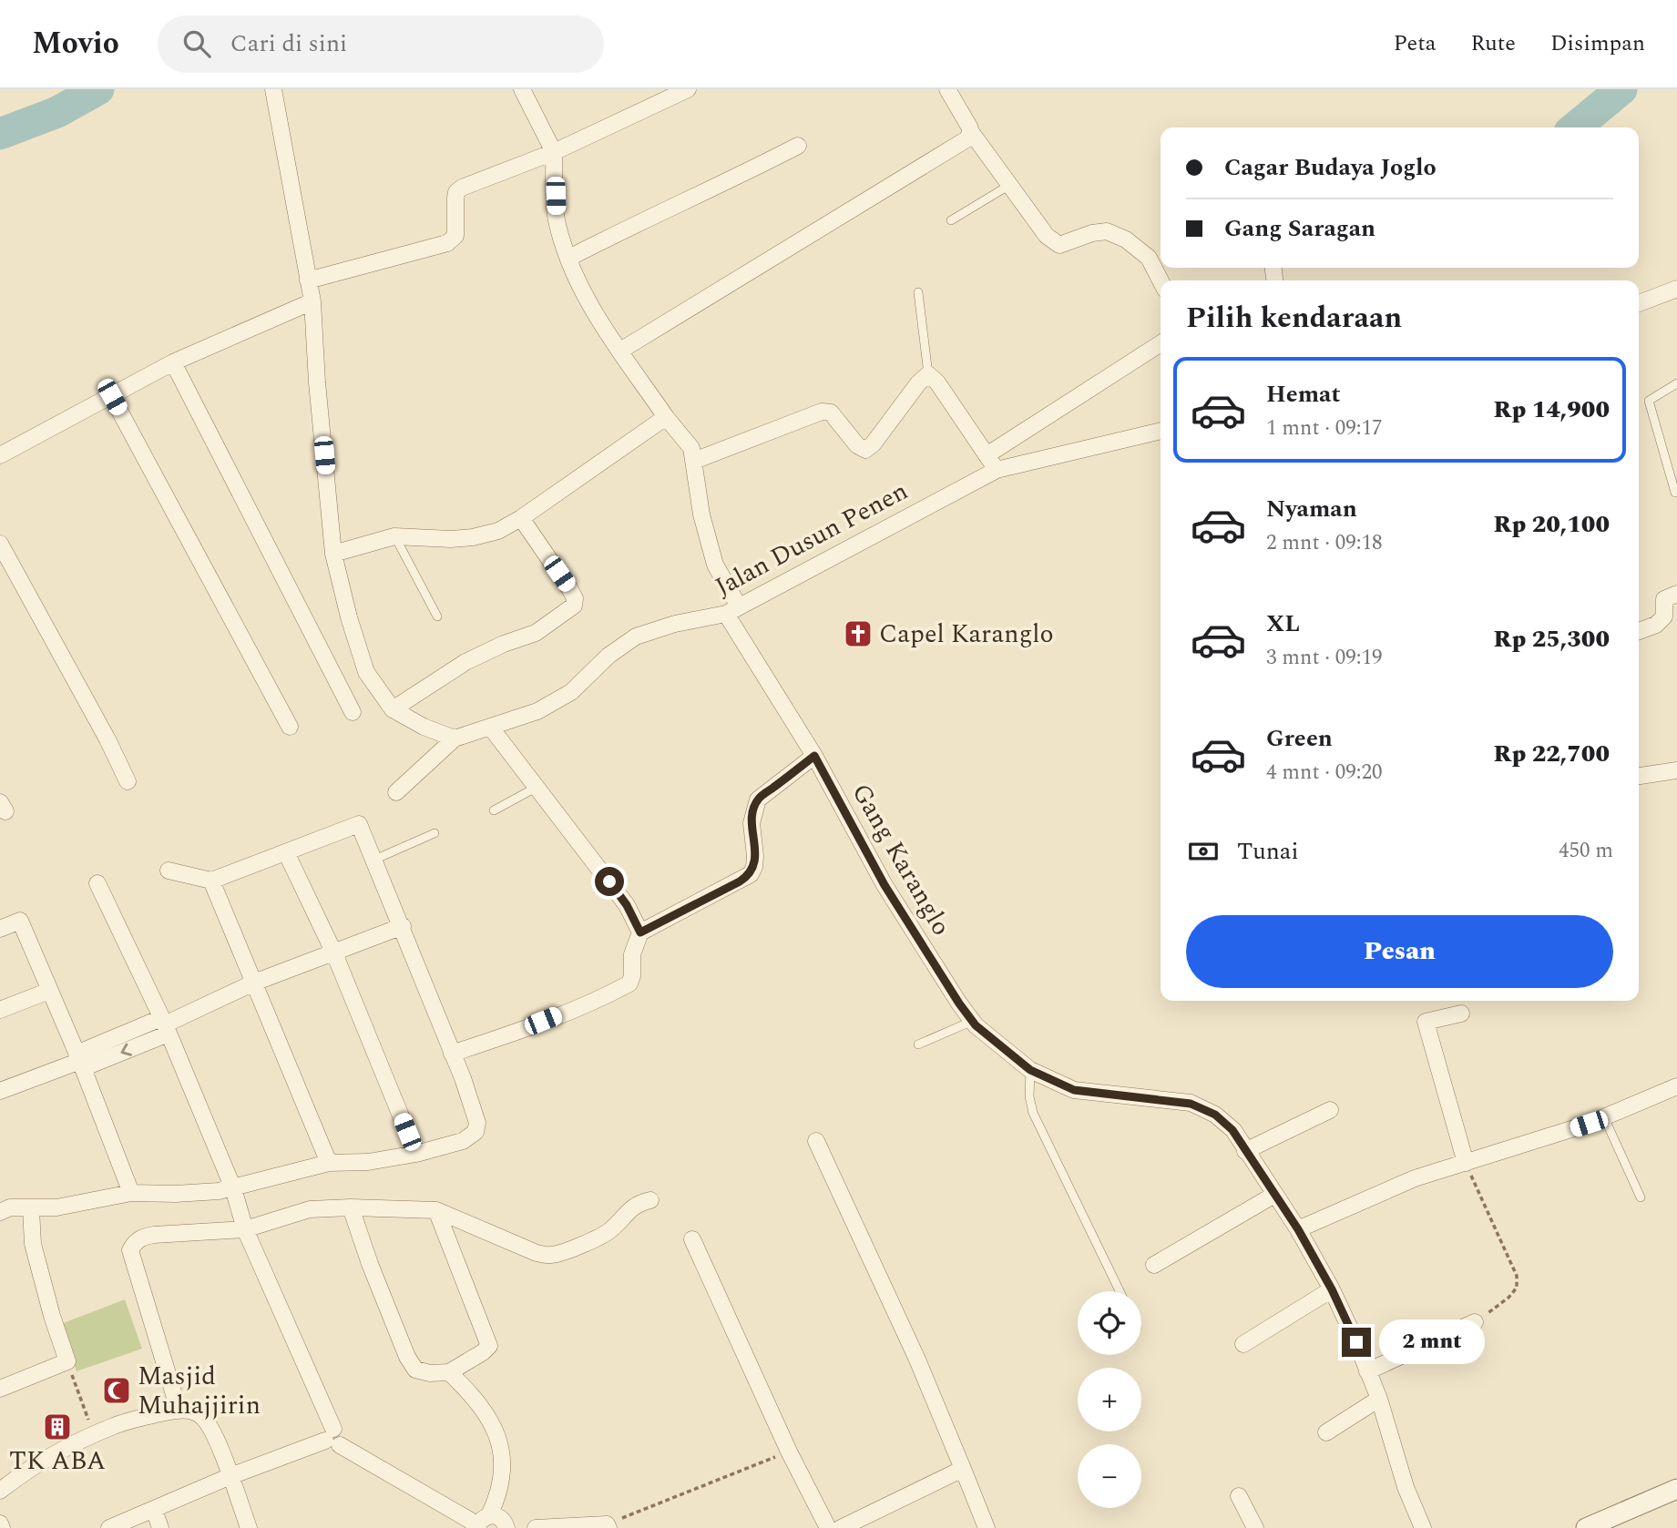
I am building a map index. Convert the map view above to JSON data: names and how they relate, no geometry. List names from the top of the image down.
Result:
{
  "streets": {
    "street": ["Jalan Dusun Penen", "Gang Karanglo"]
  },
  "crossings": [
    ["Jalan Dusun Penen", "Gang Karanglo"]
  ],
  "places": {
    "church": ["Capel Karanglo"],
    "mosque": ["Masjid Muhajjirin"],
    "building": ["TK ABA"]
  },
  "page": {
    "header": "Movio",
    "search": "Cari di sini",
    "nav": ["Peta", "Rute", "Disimpan"],
    "banner": ["Cagar Budaya Joglo", "Gang Saragan"],
    "heading": "Pilih kendaraan",
    "list": [
      {
        "name": "Hemat",
        "note": "1 mnt · 09:17",
        "value": "Rp 14,900"
      },
      {
        "name": "Nyaman",
        "note": "2 mnt · 09:18",
        "value": "Rp 20,100"
      },
      {
        "name": "XL",
        "note": "3 mnt · 09:19",
        "value": "Rp 25,300"
      },
      {
        "name": "Green",
        "note": "4 mnt · 09:20",
        "value": "Rp 22,700"
      }
    ],
    "pay": ["Tunai", "450 m"],
    "buttons": "Pesan",
    "map_buttons": ["+", "−"],
    "bubble": "2 mnt"
  }
}
